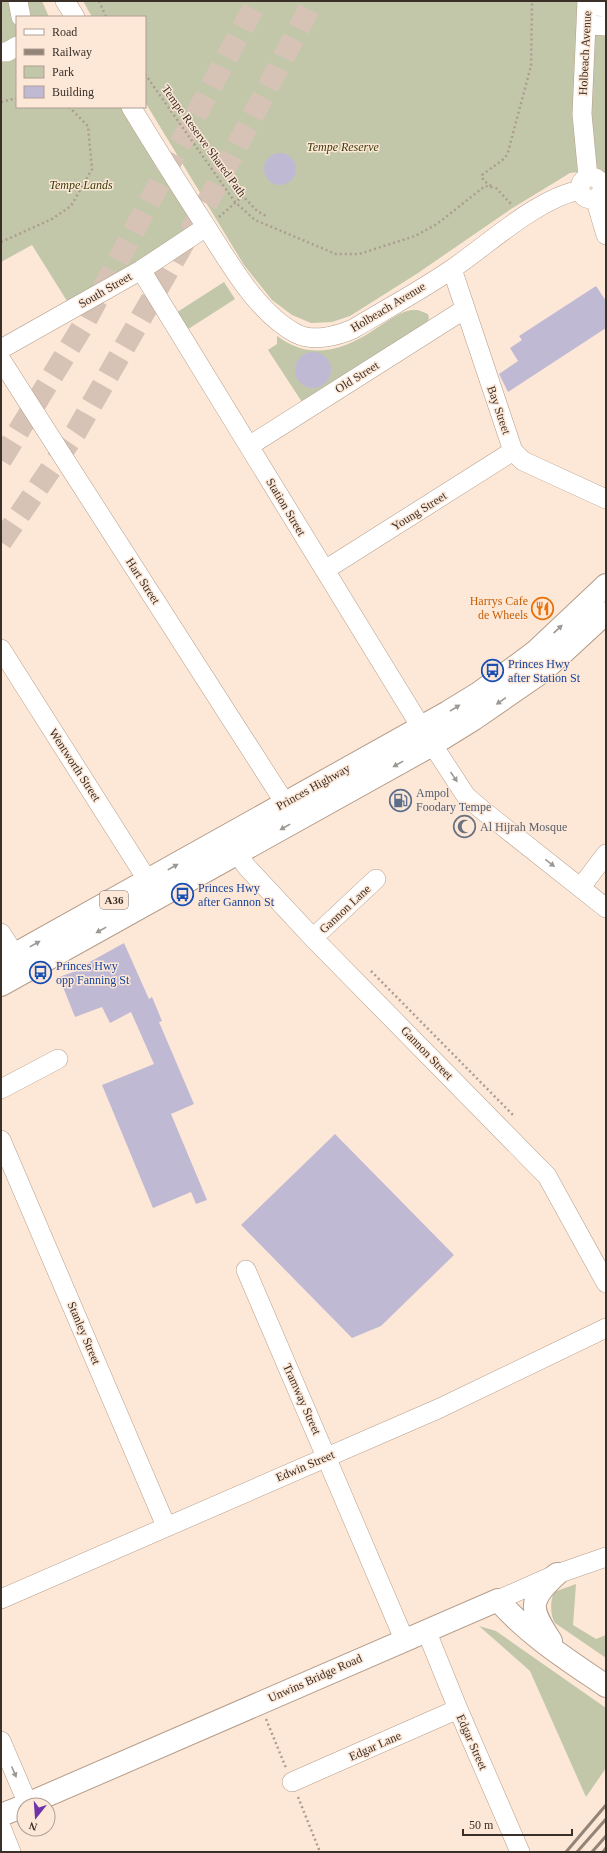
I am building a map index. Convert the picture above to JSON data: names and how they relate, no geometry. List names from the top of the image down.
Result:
{
  "streets": {
    "main road": ["Princes Highway", "A36", "Unwins Bridge Road"],
    "street": [
      "Holbeach Avenue",
      "South Street",
      "Old Street",
      "Bay Street",
      "Station Street",
      "Young Street",
      "Hart Street",
      "Wentworth Street",
      "Gannon Lane",
      "Gannon Street",
      "Stanley Street",
      "Tramway Street",
      "Edwin Street",
      "Edgar Street",
      "Edgar Lane"
    ],
    "path": ["Tempe Reserve Shared Path"]
  },
  "crossings": [
    ["Holbeach Avenue", "South Street"],
    ["Holbeach Avenue", "Bay Street"],
    ["South Street", "Station Street"],
    ["Old Street", "Bay Street"],
    ["Old Street", "Station Street"],
    ["Bay Street", "Young Street"],
    ["Station Street", "Young Street"],
    ["Station Street", "Princes Highway"],
    ["Hart Street", "Princes Highway"],
    ["Wentworth Street", "Princes Highway"],
    ["Princes Highway", "Gannon Street"],
    ["Gannon Lane", "Gannon Street"],
    ["Stanley Street", "Edwin Street"],
    ["Tramway Street", "Edwin Street"],
    ["Tramway Street", "Unwins Bridge Road"],
    ["Unwins Bridge Road", "Edgar Street"],
    ["Edgar Street", "Edgar Lane"]
  ],
  "parks": ["Tempe Reserve", "Tempe Lands"],
  "places": {
    "restaurant": ["Harrys Cafe de Wheels"],
    "bus stop": ["Princes Hwy after Station St", "Princes Hwy after Gannon St", "Princes Hwy opp Fanning St"],
    "fuel station": ["Ampol Foodary Tempe"],
    "mosque": ["Al Hijrah Mosque"]
  },
  "legend": [
    "Road",
    "Railway",
    "Park",
    "Building"
  ],
  "scale_bar": "50 m",
  "north": "bottom"
}
